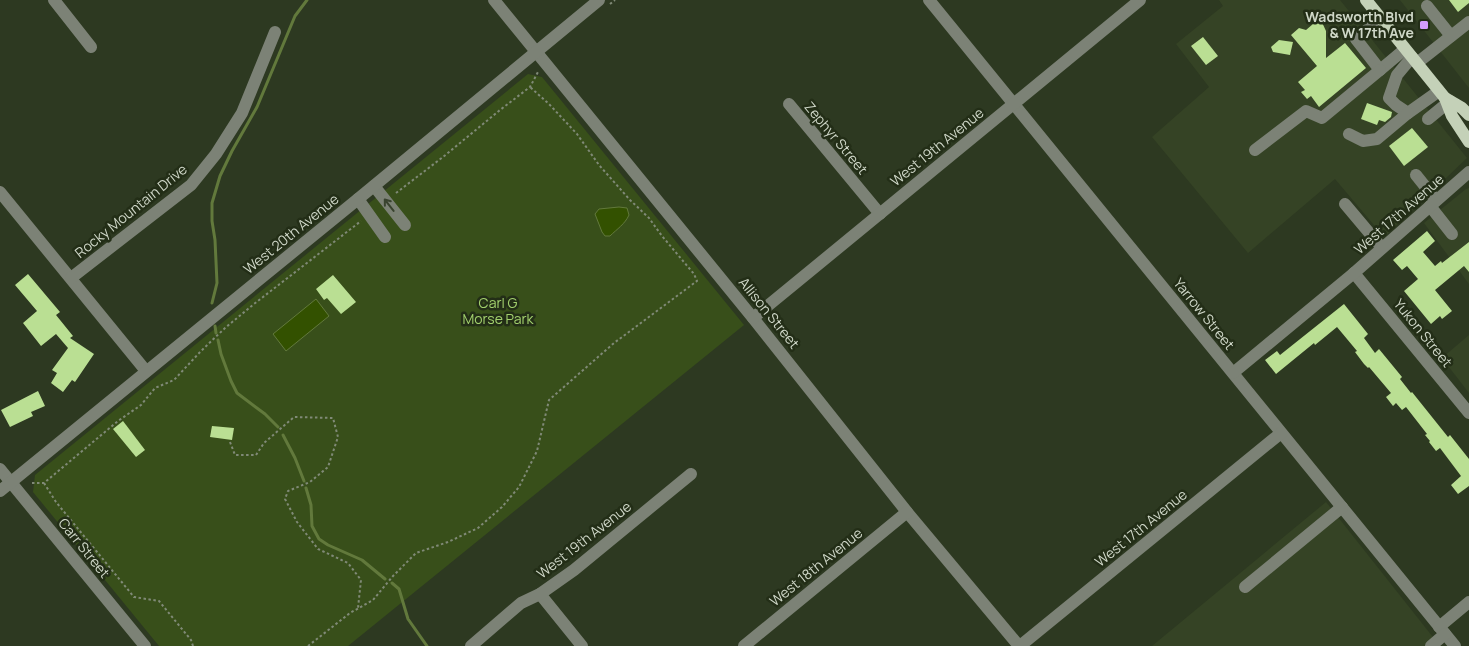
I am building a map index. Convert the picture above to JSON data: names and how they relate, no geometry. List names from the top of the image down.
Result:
{
  "streets": {
    "street": [
      "Zephyr Street",
      "West 19th Avenue",
      "Rocky Mountain Drive",
      "West 17th Avenue",
      "West 20th Avenue",
      "Allison Street",
      "Yarrow Street",
      "Yukon Street",
      "Carr Street",
      "West 18th Avenue"
    ]
  },
  "crossings": [
    ["Zephyr Street", "West 19th Avenue"],
    ["West 19th Avenue", "Allison Street"],
    ["West 19th Avenue", "Yarrow Street"],
    ["West 17th Avenue", "Allison Street"],
    ["West 17th Avenue", "Yarrow Street"],
    ["West 17th Avenue", "Yukon Street"],
    ["West 20th Avenue", "Allison Street"],
    ["West 20th Avenue", "Carr Street"],
    ["Allison Street", "West 18th Avenue"]
  ],
  "parks": ["Carl G Morse Park"],
  "places": {
    "transit": ["Wadsworth Blvd & W 17th Ave"]
  }
}
